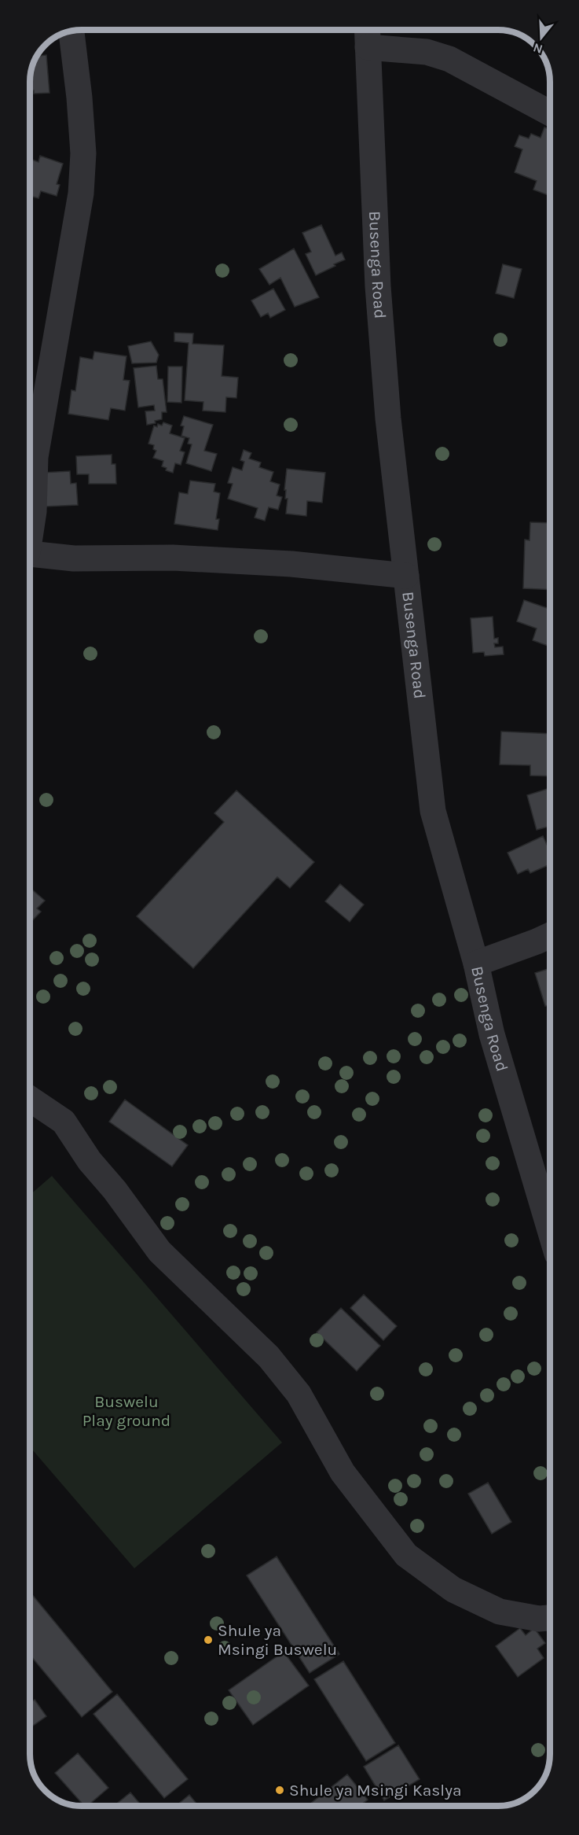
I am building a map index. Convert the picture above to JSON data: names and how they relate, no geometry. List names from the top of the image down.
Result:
{
  "streets": {
    "street": ["Busenga Road"]
  },
  "parks": ["Buswelu Play ground"],
  "places": ["Shule ya Msingi Buswelu", "Shule ya Msingi Kaslya"],
  "north": "bottom"
}
